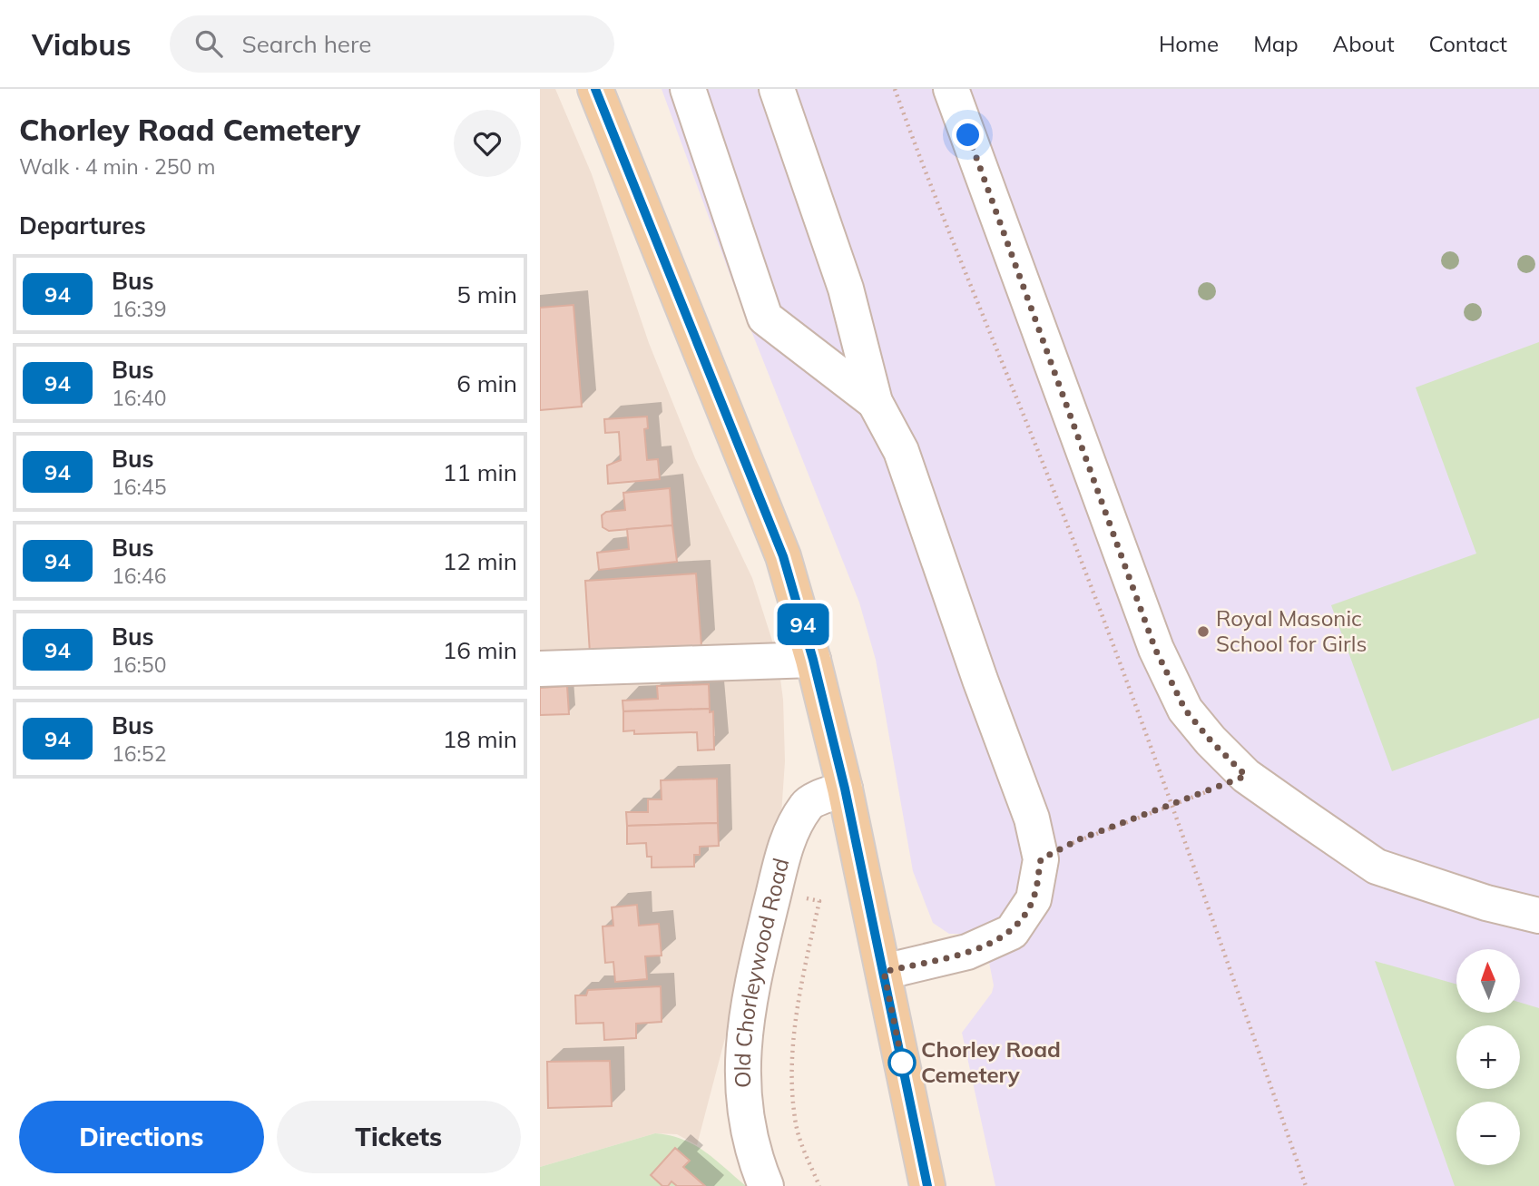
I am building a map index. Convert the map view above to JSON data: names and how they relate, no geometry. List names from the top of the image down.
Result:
{
  "streets": {
    "lane": ["Old Chorleywood Road"]
  },
  "places": ["Royal Masonic School for Girls", "Chorley Road Cemetery"],
  "lines": ["bus line 94"],
  "north": "top",
  "page": {
    "header": "Viabus",
    "search": "Search here",
    "nav": [
      "Home",
      "Map",
      "About",
      "Contact"
    ],
    "heading": [
      ["Chorley Road Cemetery", "Walk · 4 min · 250 m"],
      "Departures"
    ],
    "on_map": "94",
    "list": [
      {
        "mark": "94",
        "name": "Bus",
        "note": "16:39",
        "value": "5 min"
      },
      {
        "mark": "94",
        "name": "Bus",
        "note": "16:40",
        "value": "6 min"
      },
      {
        "mark": "94",
        "name": "Bus",
        "note": "16:45",
        "value": "11 min"
      },
      {
        "mark": "94",
        "name": "Bus",
        "note": "16:46",
        "value": "12 min"
      },
      {
        "mark": "94",
        "name": "Bus",
        "note": "16:50",
        "value": "16 min"
      },
      {
        "mark": "94",
        "name": "Bus",
        "note": "16:52",
        "value": "18 min"
      }
    ],
    "map_buttons": ["+", "−"],
    "buttons": ["Directions", "Tickets"]
  }
}
